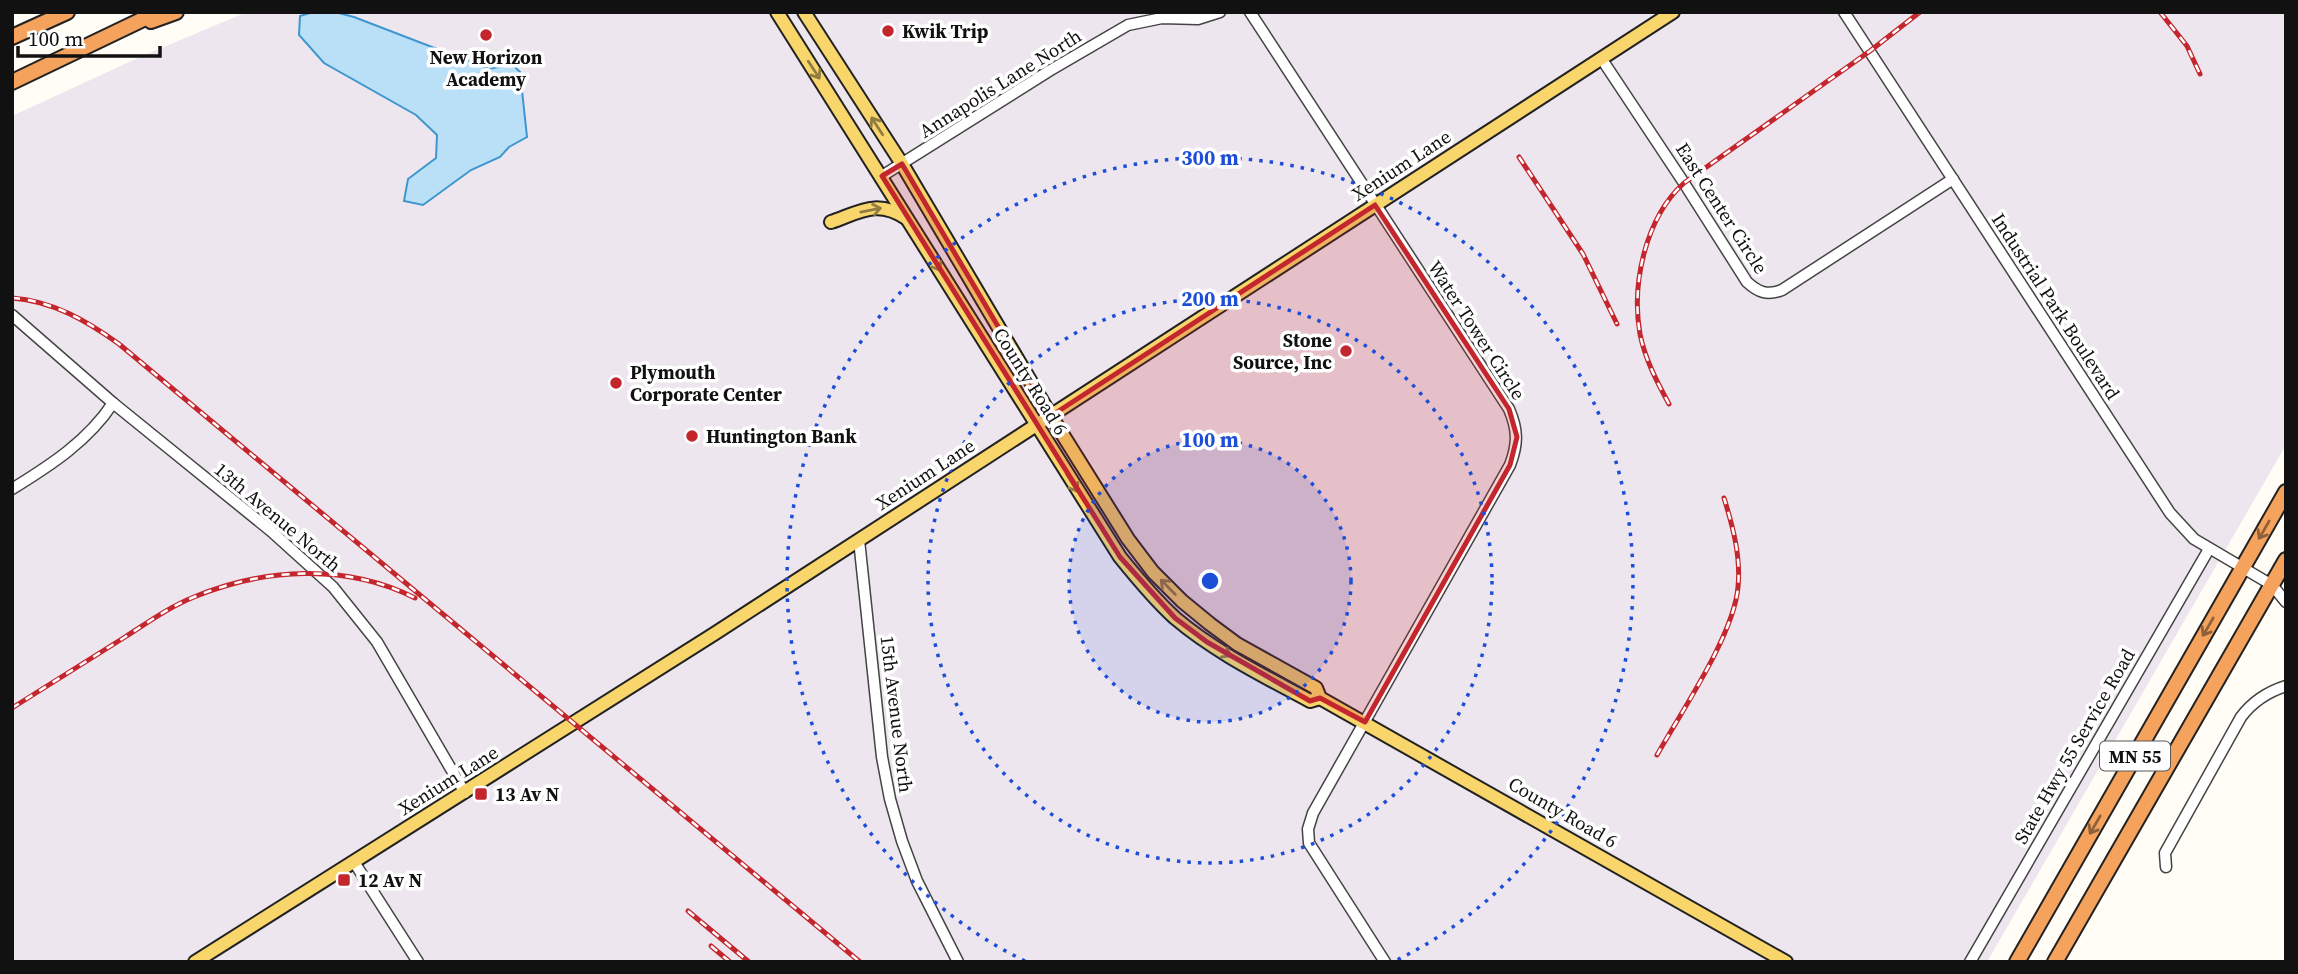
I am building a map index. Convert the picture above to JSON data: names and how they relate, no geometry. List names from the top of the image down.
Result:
{
  "streets": {
    "highway": ["MN 55"],
    "main road": ["Xenium Lane", "County Road 6"],
    "street": [
      "Annapolis Lane North",
      "East Center Circle",
      "Industrial Park Boulevard",
      "Water Tower Circle",
      "13th Avenue North",
      "15th Avenue North",
      "State Hwy 55 Service Road"
    ]
  },
  "crossings": [
    ["Annapolis Lane North", "County Road 6"],
    ["Xenium Lane", "East Center Circle"],
    ["Xenium Lane", "Water Tower Circle"],
    ["Xenium Lane", "County Road 6"],
    ["Xenium Lane", "13th Avenue North"],
    ["Xenium Lane", "15th Avenue North"],
    ["East Center Circle", "Industrial Park Boulevard"],
    ["Industrial Park Boulevard", "State Hwy 55 Service Road"],
    ["Industrial Park Boulevard", "MN 55"],
    ["Water Tower Circle", "County Road 6"]
  ],
  "places": {
    "other": [
      "Kwik Trip",
      "New Horizon Academy",
      "Stone Source, Inc",
      "Plymouth Corporate Center",
      "Huntington Bank"
    ],
    "transit": ["13 Av N", "12 Av N"]
  },
  "scale_bar": "100 m",
  "rings": ["300 m", "200 m", "100 m"]
}
